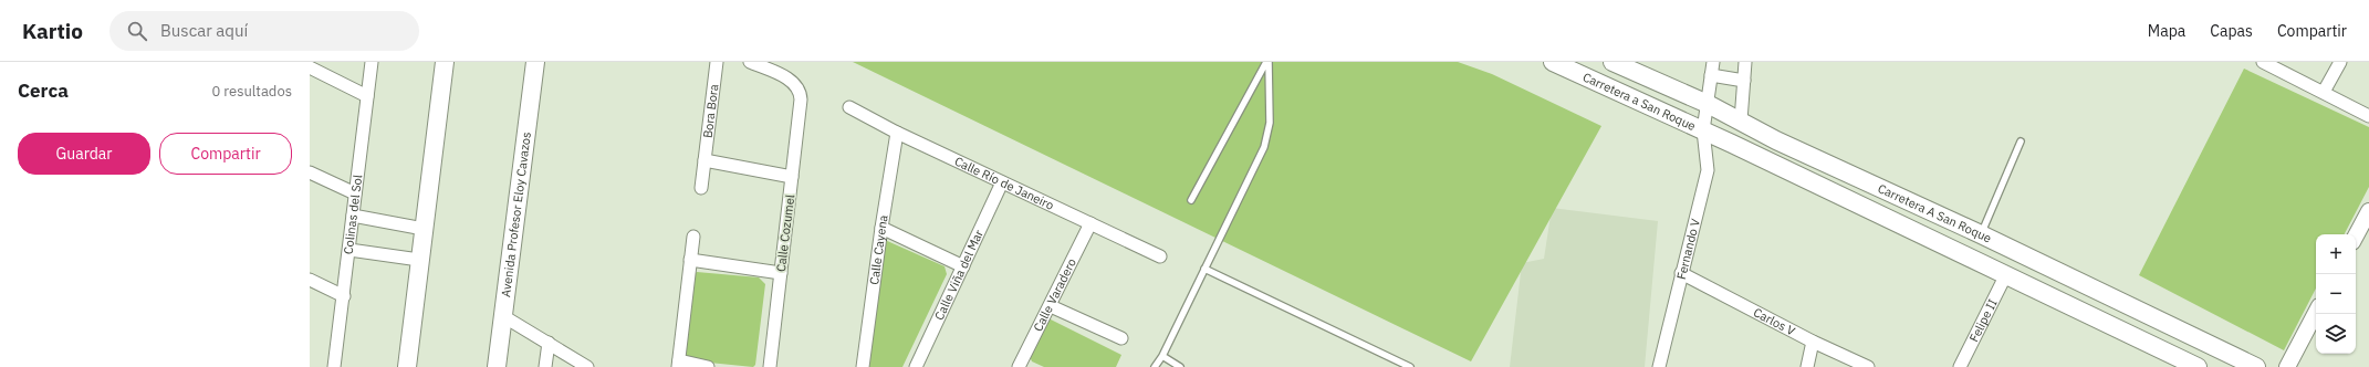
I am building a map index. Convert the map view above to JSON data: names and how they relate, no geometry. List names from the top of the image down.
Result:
{
  "streets": {
    "main road": ["Carretera a San Roque", "Carretera A San Roque", "Avenida Profesor Eloy Cavazos"],
    "street": [
      "Bora Bora",
      "Calle Río de Janeiro",
      "Colinas del Sol",
      "Calle Cozumel",
      "Fernando V",
      "Calle Cayena",
      "Calle Viña del Mar",
      "Calle Varadero",
      "Felipe II",
      "Carlos V"
    ]
  },
  "crossings": [
    ["Carretera a San Roque", "Carretera A San Roque"],
    ["Carretera a San Roque", "Fernando V"],
    ["Calle Río de Janeiro", "Calle Cayena"],
    ["Calle Río de Janeiro", "Calle Viña del Mar"],
    ["Calle Río de Janeiro", "Calle Varadero"],
    ["Carretera A San Roque", "Fernando V"],
    ["Carretera A San Roque", "Felipe II"],
    ["Fernando V", "Carlos V"]
  ],
  "page": {
    "header": "Kartio",
    "search": "Buscar aquí",
    "nav": ["Mapa", "Capas", "Compartir"],
    "heading": ["Cerca", "0 resultados"],
    "buttons": ["Guardar", "Compartir"],
    "map_buttons": ["+", "−"]
  }
}
